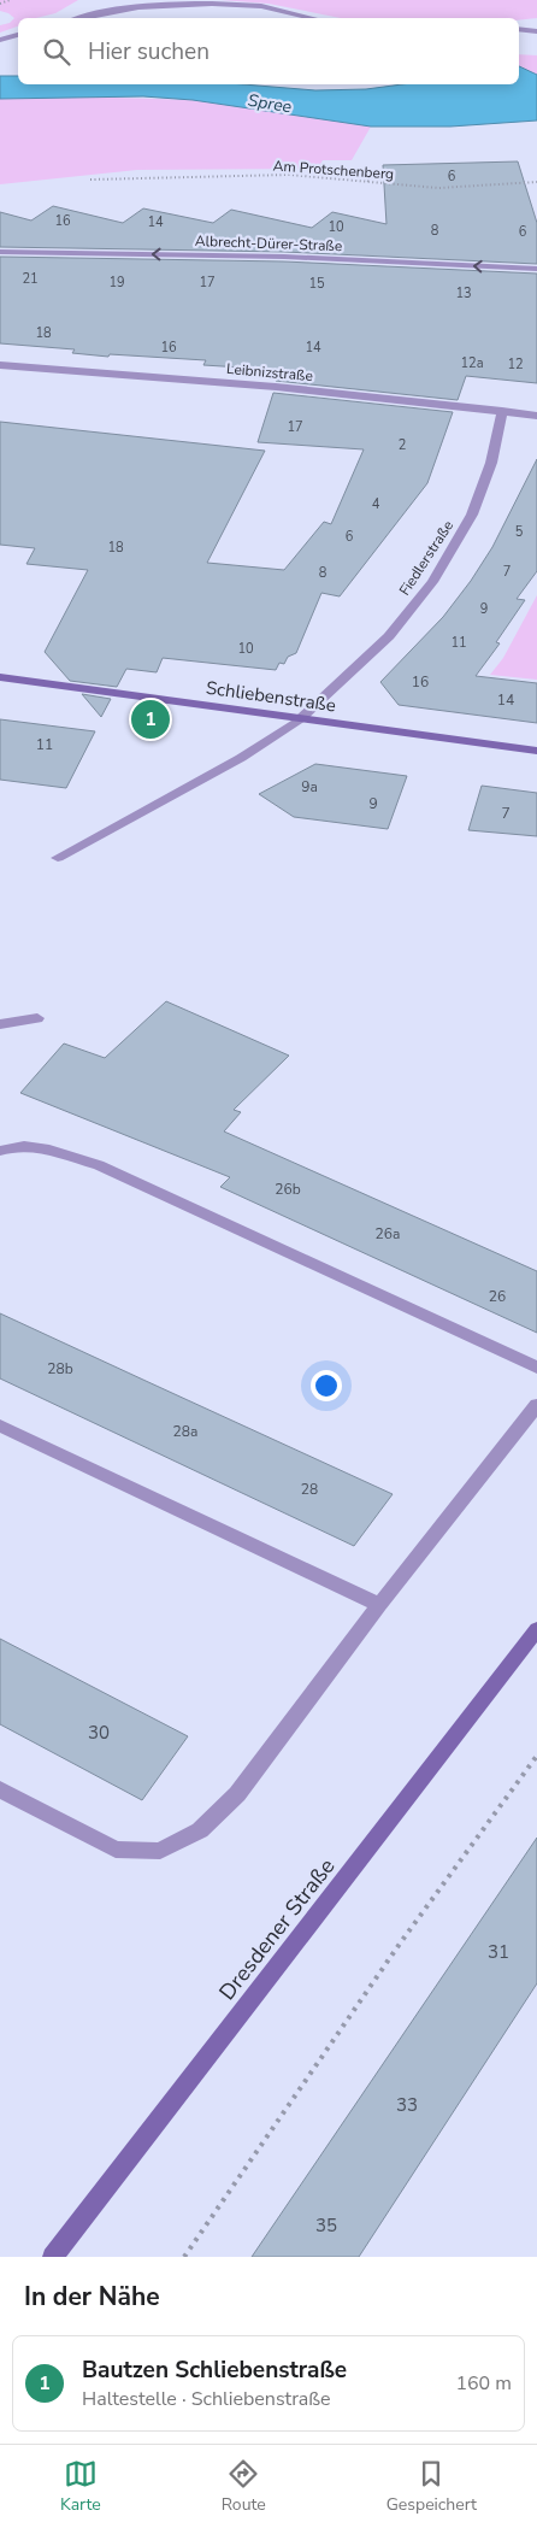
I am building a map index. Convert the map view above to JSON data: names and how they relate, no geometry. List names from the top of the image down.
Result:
{
  "streets": {
    "main road": ["Schliebenstraße", "Dresdener Straße"],
    "street": ["Albrecht-Dürer-Straße", "Leibnizstraße", "Fiedlerstraße"],
    "path": ["Am Protschenberg"]
  },
  "crossings": [
    ["Leibnizstraße", "Fiedlerstraße"],
    ["Fiedlerstraße", "Schliebenstraße"]
  ],
  "one_way": ["Albrecht-Dürer-Straße"],
  "water": ["Spree"],
  "house_numbers": [
    "6",
    "16",
    "14",
    "10",
    "8",
    "6",
    "21",
    "19",
    "17",
    "15",
    "13",
    "18",
    "16",
    "14",
    "12a",
    "12",
    "17",
    "2",
    "4",
    "5",
    "6",
    "18",
    "7",
    "8",
    "9",
    "11",
    "10",
    "16",
    "14",
    "11",
    "9a",
    "9",
    "7",
    "26b",
    "26a",
    "26",
    "28b",
    "28a",
    "28",
    "30",
    "31",
    "33",
    "35"
  ],
  "page": {
    "search": "Hier suchen",
    "pins": "1",
    "heading": "In der Nähe",
    "list": [
      {
        "mark": "1",
        "name": "Bautzen Schliebenstraße",
        "note": "Haltestelle · Schliebenstraße",
        "value": "160 m"
      }
    ],
    "nav": ["Karte", "Route", "Gespeichert"]
  }
}
